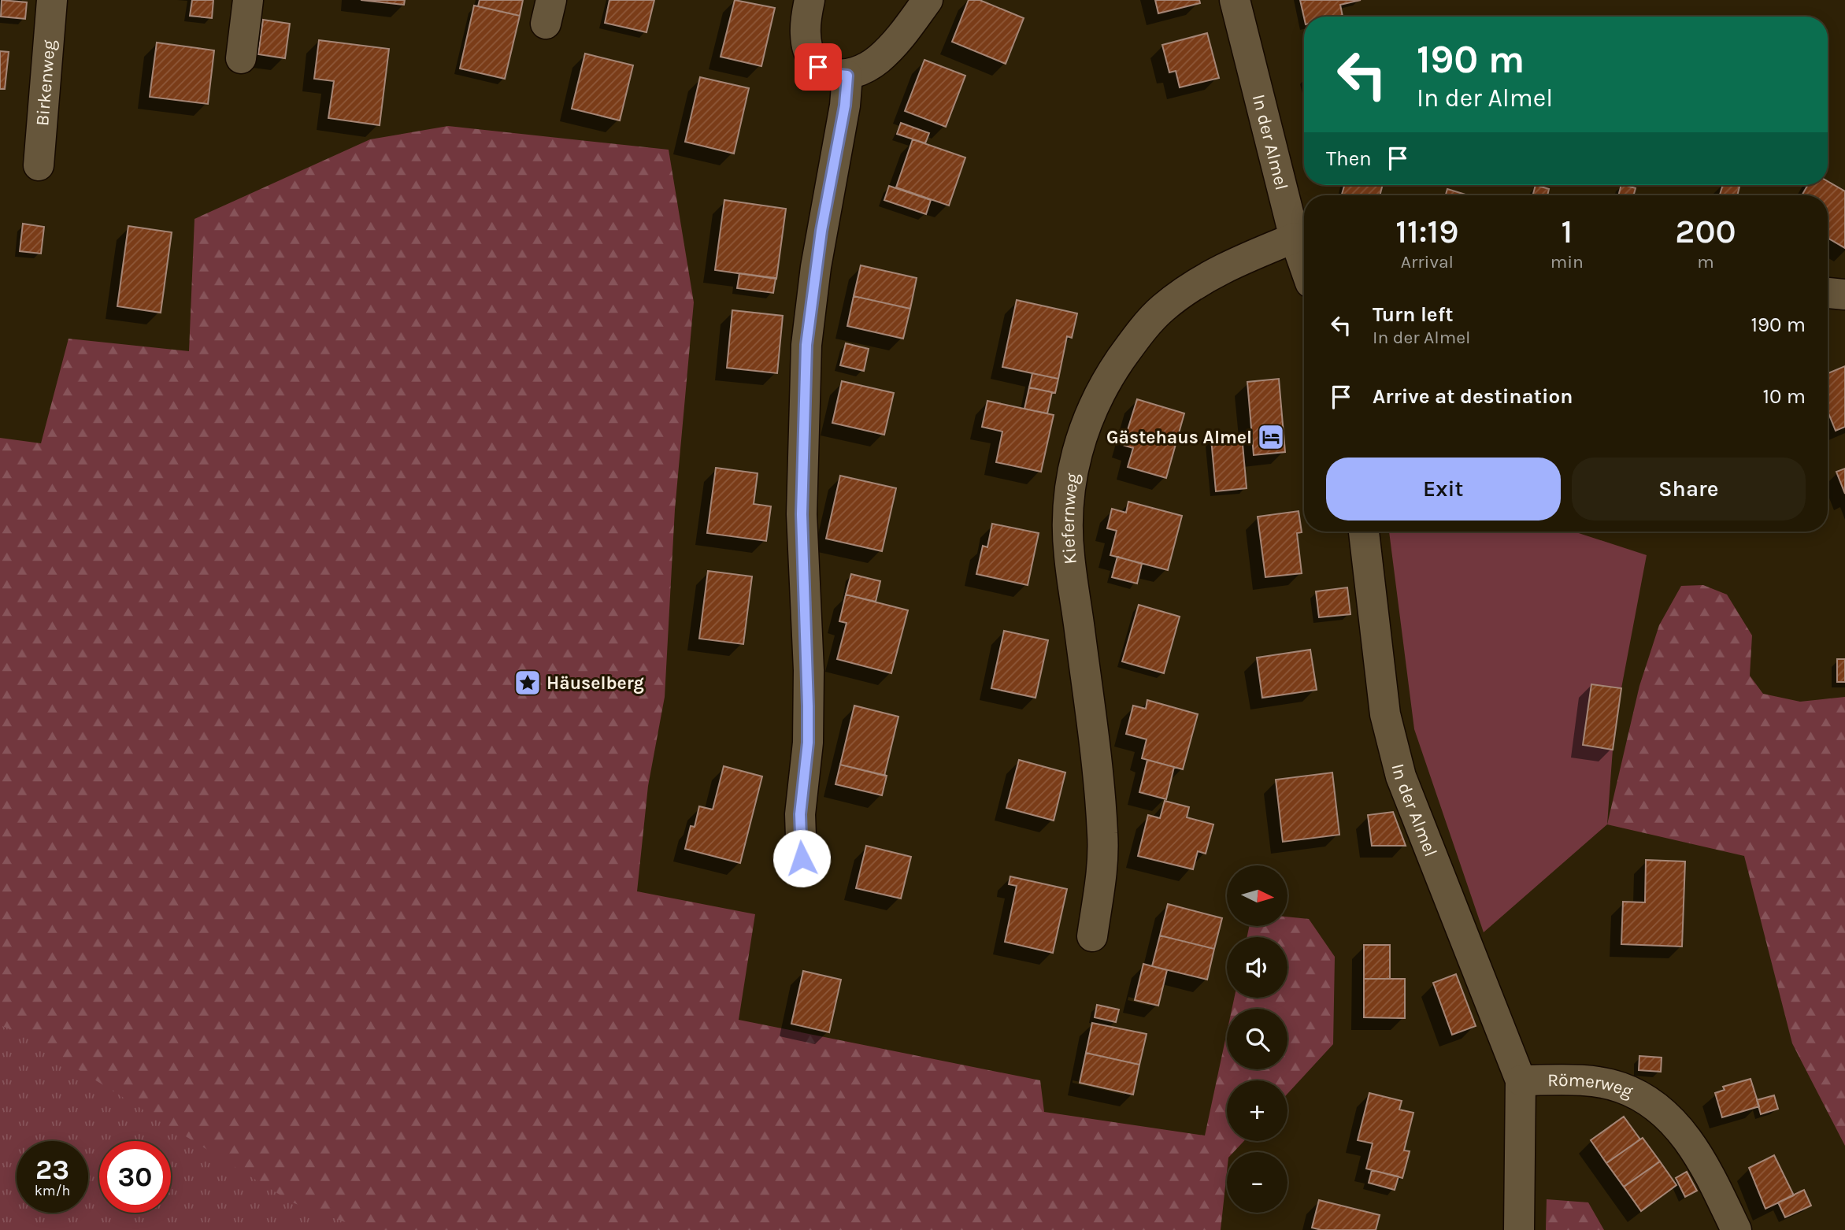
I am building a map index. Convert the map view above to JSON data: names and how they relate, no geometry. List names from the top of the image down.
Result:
{
  "streets": {
    "street": [
      "Birkenweg",
      "In der Almel",
      "Kiefernweg",
      "Römerweg"
    ]
  },
  "crossings": [
    ["In der Almel", "Kiefernweg"],
    ["In der Almel", "Römerweg"]
  ],
  "places": {
    "hotel": ["Gästehaus Almel"],
    "place": ["Häuselberg"]
  },
  "north": "right",
  "page": {
    "turn": ["190 m", "In der Almel"],
    "then": "Then",
    "eta": [
      "11:19",
      "Arrival",
      "1",
      "min",
      "200",
      "m"
    ],
    "list": [
      {
        "name": "Turn left",
        "note": "In der Almel",
        "value": "190 m"
      },
      {
        "name": "Arrive at destination",
        "value": "10 m"
      }
    ],
    "buttons": ["Exit", "Share"],
    "map_buttons": ["+", "−"],
    "speed": "23 km/h",
    "limit": "30"
  }
}
